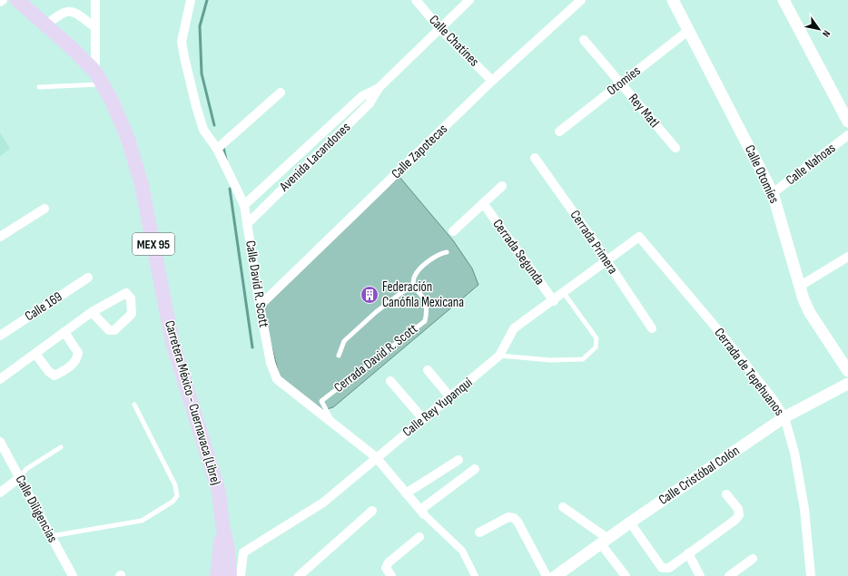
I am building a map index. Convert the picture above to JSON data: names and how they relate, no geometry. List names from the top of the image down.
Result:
{
  "streets": {
    "main road": ["MEX 95", "Carretera México - Cuernavaca (Libre)"],
    "street": [
      "Calle Chatines",
      "Otomíes",
      "Rey Matl",
      "Calle Zapotecas",
      "Avenida Lacandones",
      "Calle Nahoas",
      "Calle Otomíes",
      "Cerrada Primera",
      "Cerrada Segunda",
      "Calle David R. Scott",
      "Calle 169",
      "Cerrada de Tepehuanos",
      "Calle Rey Yupanqui",
      "Calle Cristóbal Colón",
      "Calle Diligencias"
    ],
    "lane": ["Cerrada David R. Scott"]
  },
  "crossings": [
    ["Calle Chatines", "Calle Zapotecas"],
    ["Calle Chatines", "Avenida Lacandones"],
    ["Otomíes", "Rey Matl"],
    ["Otomíes", "Calle Otomíes"],
    ["Calle Zapotecas", "Calle David R. Scott"],
    ["Avenida Lacandones", "Calle David R. Scott"],
    ["Calle Nahoas", "Calle Otomíes"],
    ["Cerrada Primera", "Calle Rey Yupanqui"],
    ["Cerrada Segunda", "Calle Rey Yupanqui"],
    ["Calle David R. Scott", "Cerrada David R. Scott"],
    ["Calle David R. Scott", "Calle Rey Yupanqui"],
    ["Cerrada de Tepehuanos", "Calle Rey Yupanqui"],
    ["Cerrada de Tepehuanos", "Calle Cristóbal Colón"]
  ],
  "places": {
    "building": ["Federación Canófila Mexicana"]
  },
  "north": "bottom right"
}
